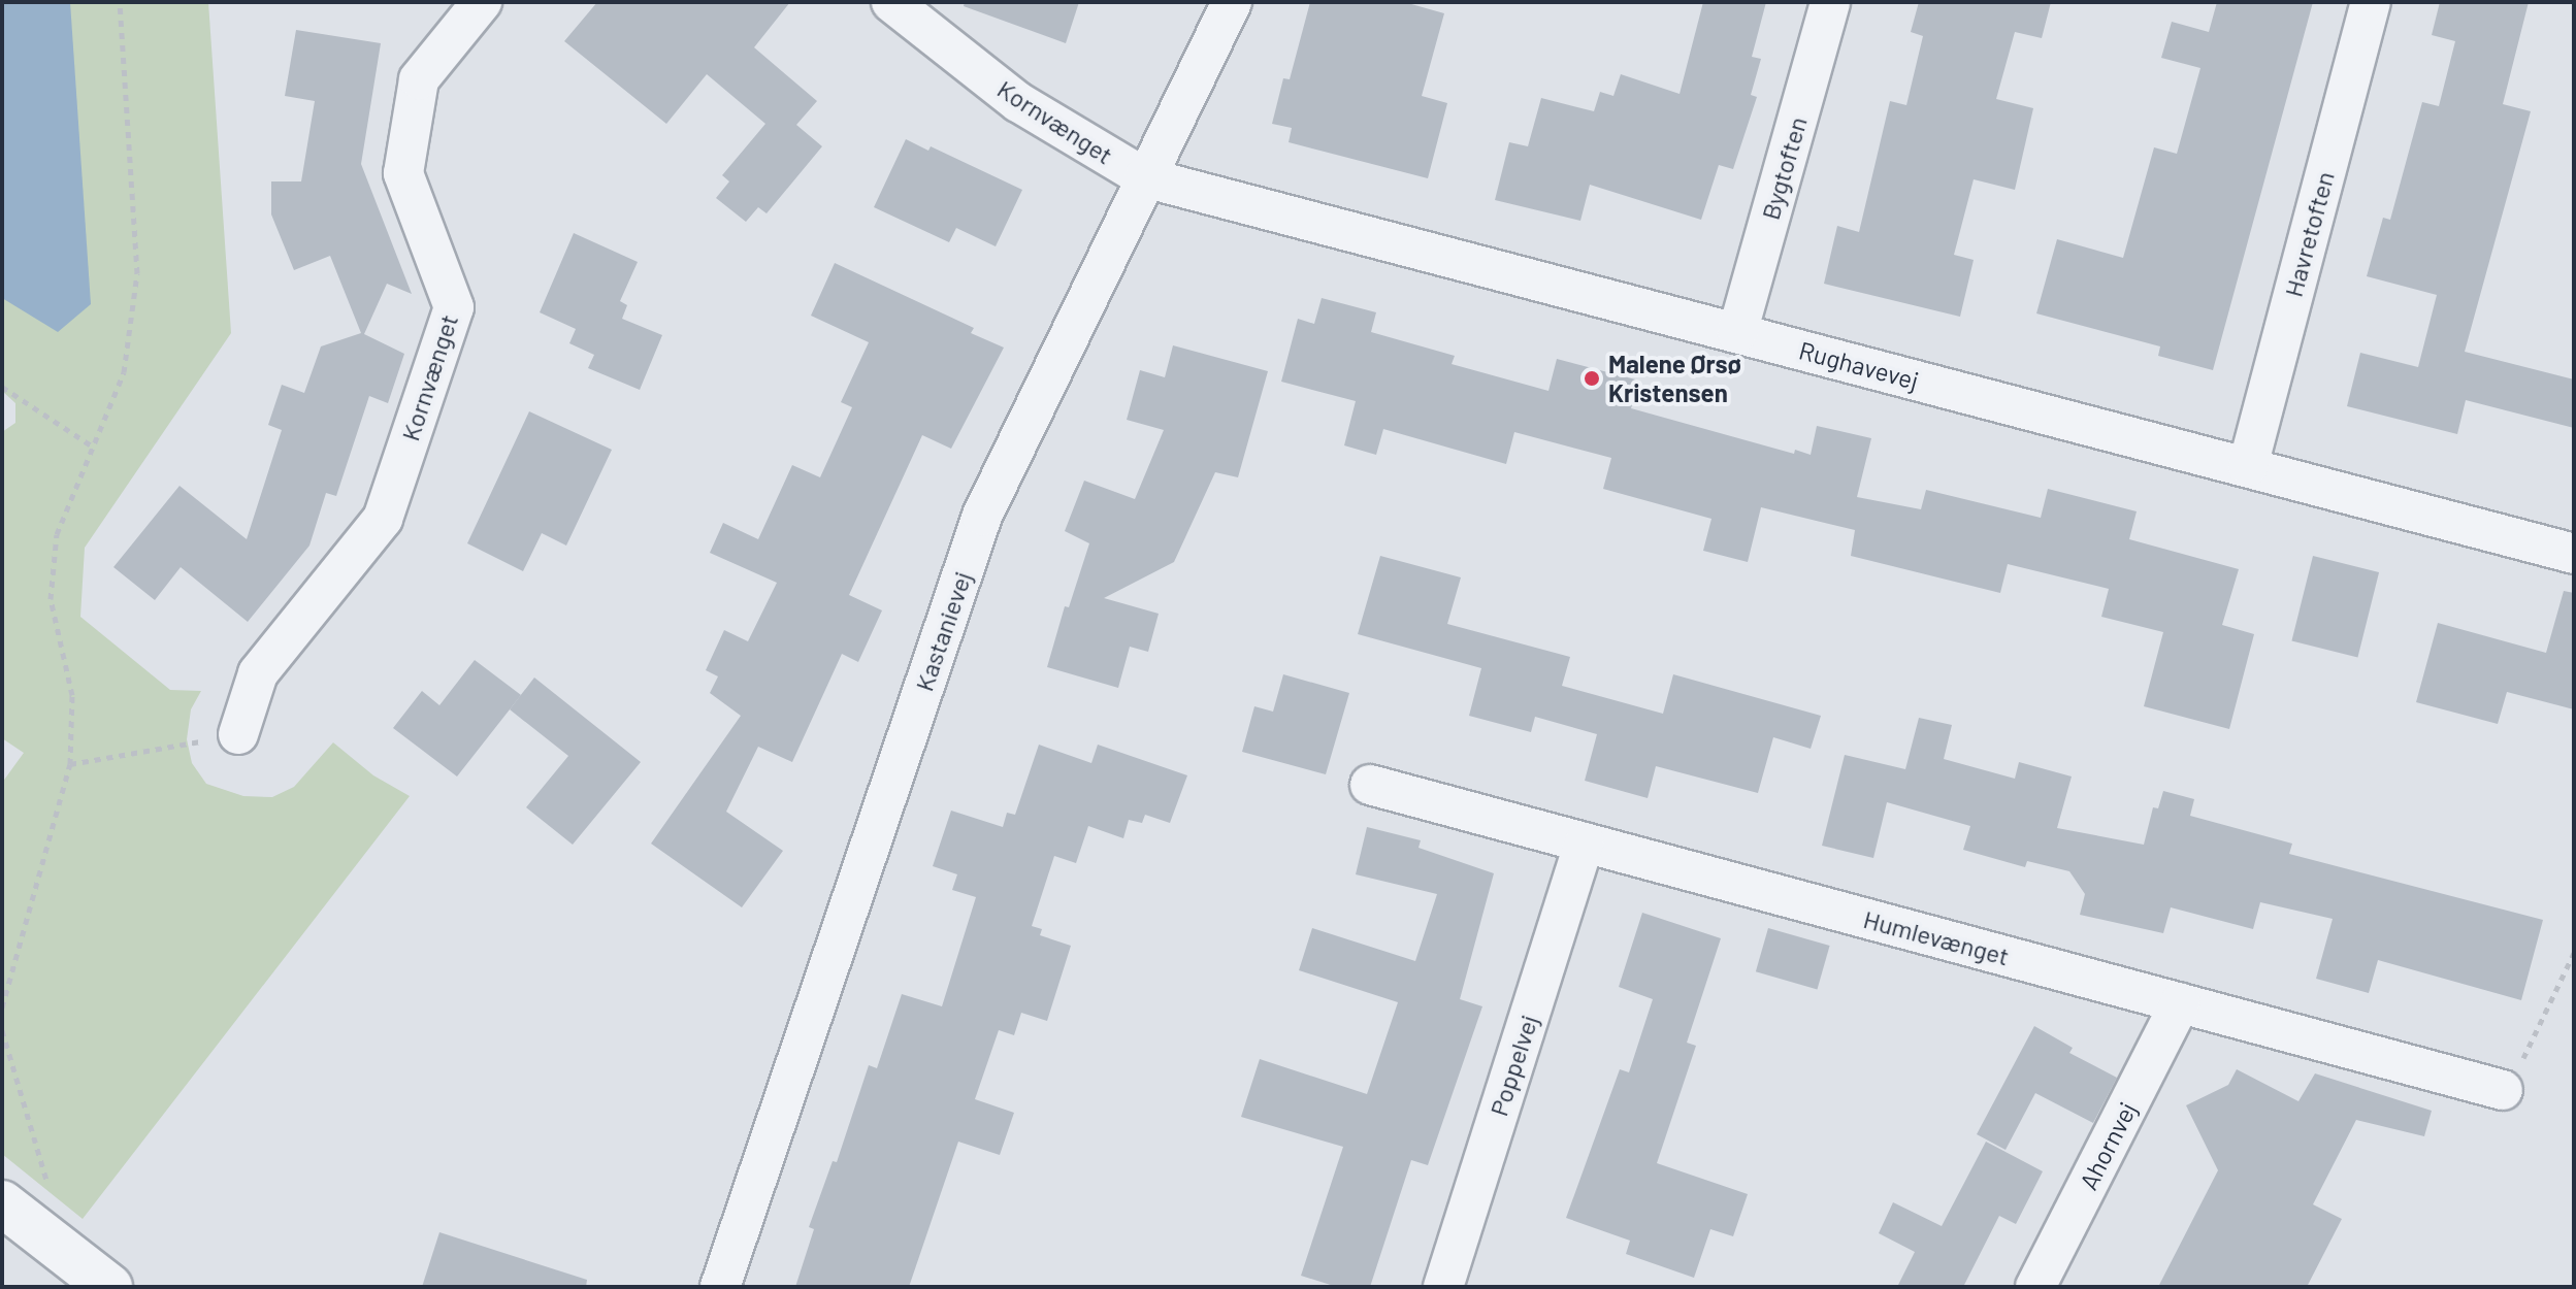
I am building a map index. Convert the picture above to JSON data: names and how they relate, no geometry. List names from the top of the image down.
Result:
{
  "streets": {
    "street": [
      "Kornvænget",
      "Bygtoften",
      "Havretoften",
      "Rughavevej",
      "Kastanievej",
      "Humlevænget",
      "Poppelvej",
      "Ahornvej"
    ]
  },
  "crossings": [
    ["Kornvænget", "Rughavevej"],
    ["Kornvænget", "Kastanievej"],
    ["Bygtoften", "Rughavevej"],
    ["Havretoften", "Rughavevej"],
    ["Rughavevej", "Kastanievej"],
    ["Humlevænget", "Poppelvej"],
    ["Humlevænget", "Ahornvej"]
  ],
  "places": ["Malene Ørsø Kristensen"]
}
